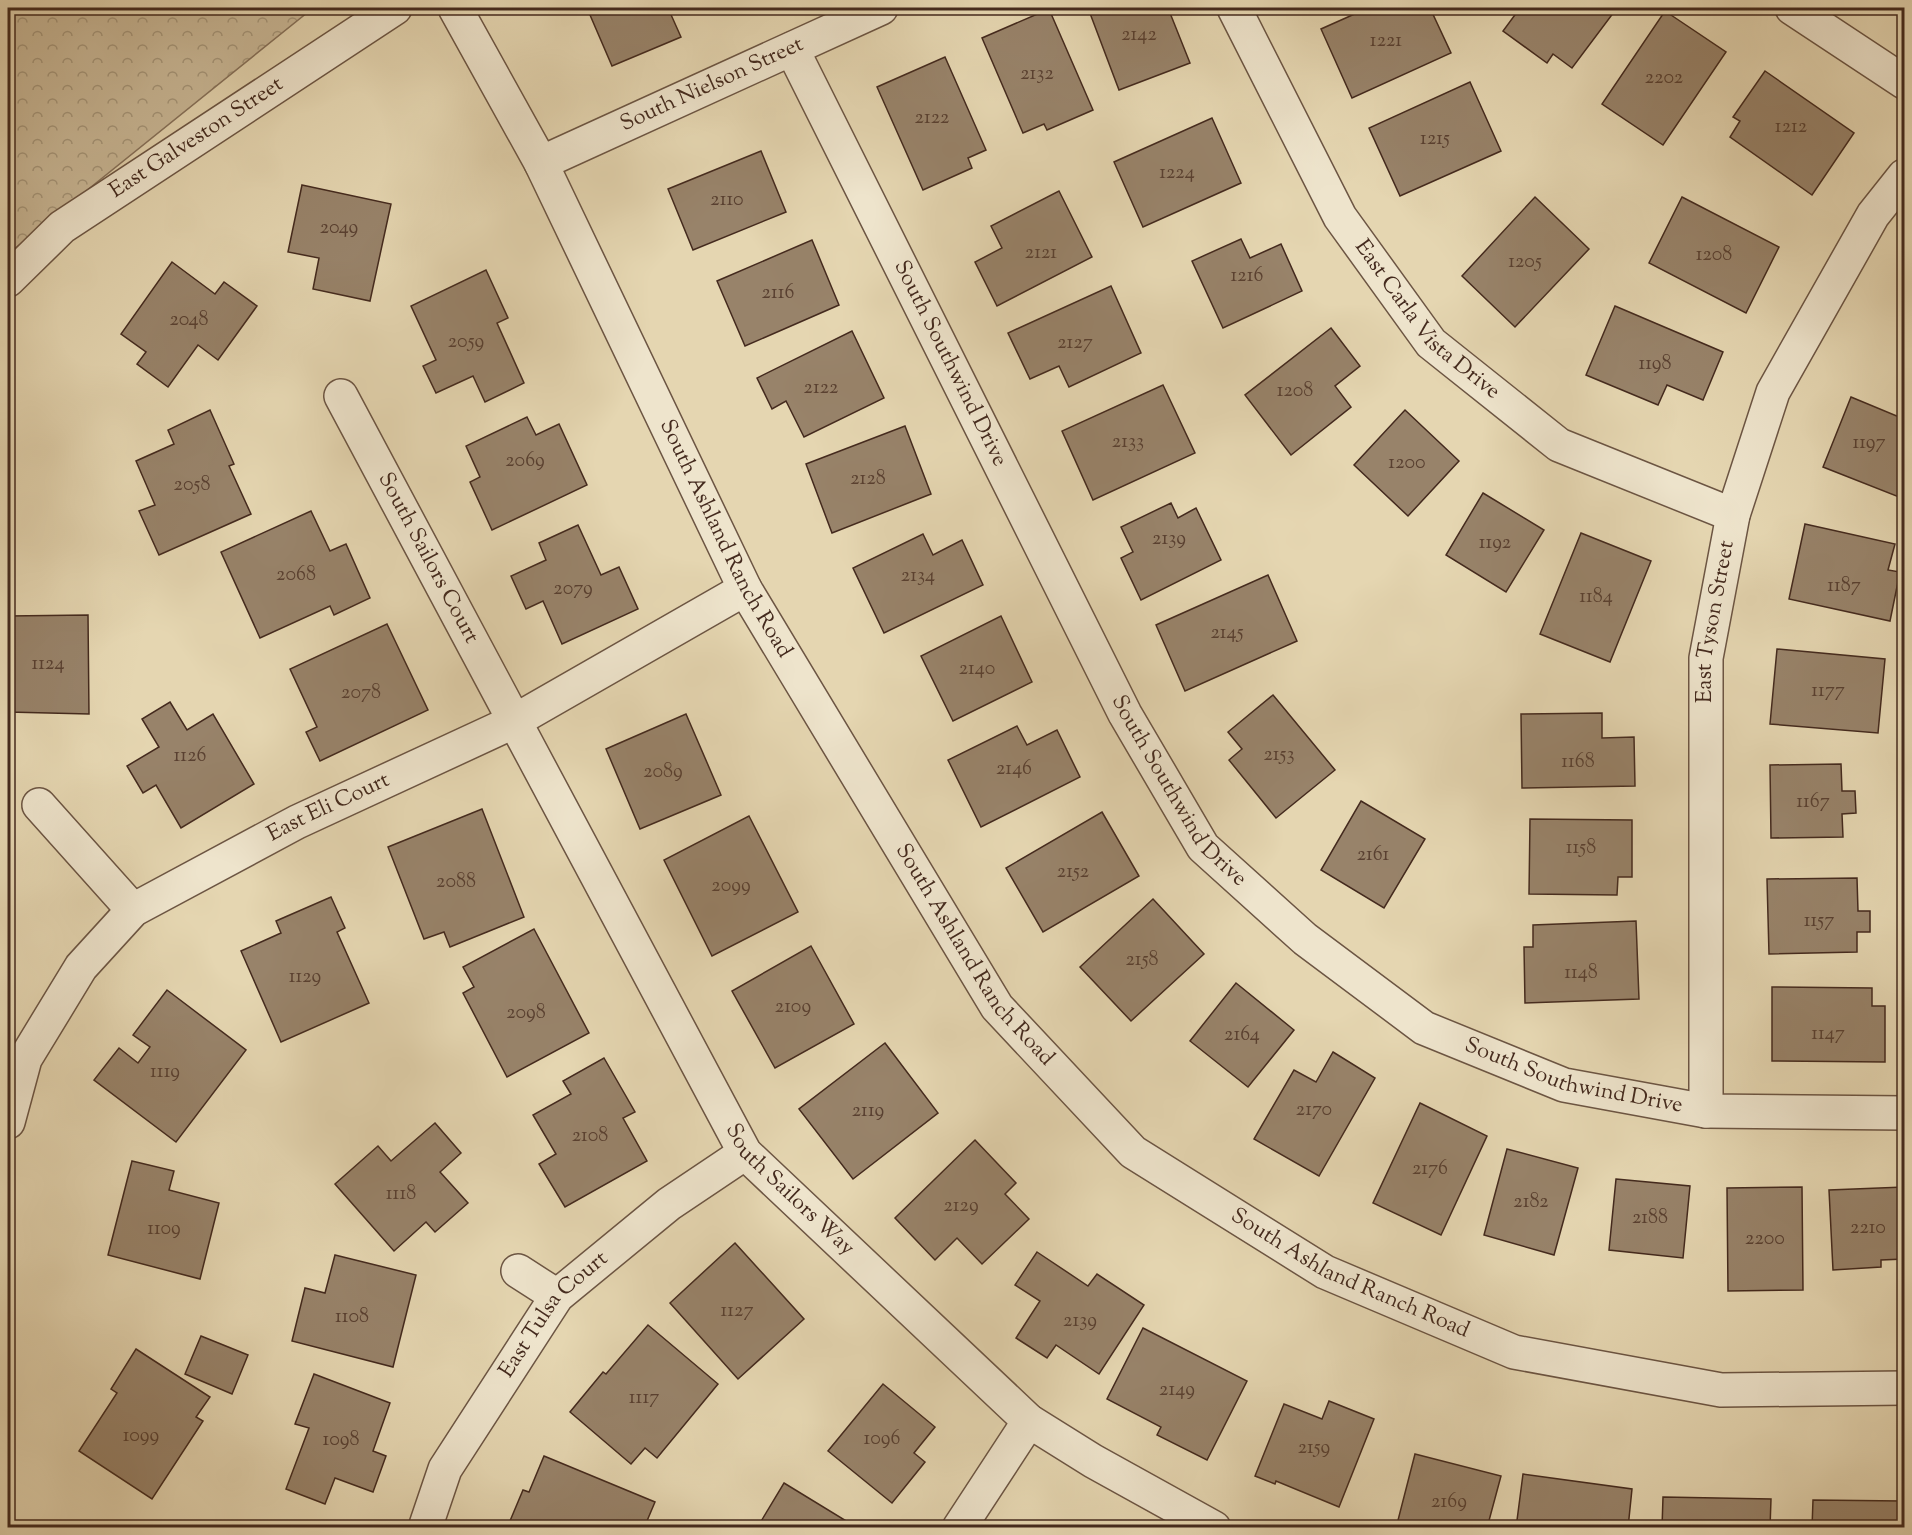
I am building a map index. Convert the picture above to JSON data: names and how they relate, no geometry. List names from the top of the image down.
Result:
{
  "streets": {
    "street": [
      "South Nielson Street",
      "East Galveston Street",
      "East Carla Vista Drive",
      "South Southwind Drive",
      "South Ashland Ranch Road",
      "South Sailors Court",
      "East Tyson Street",
      "East Eli Court",
      "South Sailors Way",
      "East Tulsa Court"
    ]
  },
  "crossings": [
    ["South Nielson Street", "South Southwind Drive"],
    ["South Nielson Street", "South Ashland Ranch Road"],
    ["East Carla Vista Drive", "East Tyson Street"],
    ["South Southwind Drive", "East Tyson Street"],
    ["South Ashland Ranch Road", "East Eli Court"],
    ["South Sailors Court", "East Eli Court"],
    ["South Sailors Court", "South Sailors Way"],
    ["East Eli Court", "South Sailors Way"],
    ["South Sailors Way", "East Tulsa Court"]
  ],
  "house_numbers": [
    "2142",
    "1221",
    "2132",
    "2202",
    "2122",
    "1212",
    "1215",
    "1224",
    "2110",
    "2049",
    "2121",
    "1208",
    "1205",
    "1216",
    "2116",
    "2048",
    "2059",
    "2127",
    "1198",
    "2122",
    "1208",
    "2133",
    "1197",
    "2069",
    "1200",
    "2128",
    "2058",
    "2139",
    "1192",
    "2068",
    "2134",
    "1187",
    "2079",
    "1184",
    "2145",
    "1124",
    "2140",
    "1177",
    "2078",
    "2153",
    "1126",
    "1168",
    "2146",
    "2089",
    "1167",
    "1158",
    "2161",
    "2152",
    "2088",
    "2099",
    "1157",
    "2158",
    "1148",
    "1129",
    "2109",
    "2098",
    "1147",
    "2164",
    "1119",
    "2170",
    "2119",
    "2108",
    "2176",
    "1118",
    "2182",
    "2129",
    "2188",
    "2210",
    "1109",
    "2200",
    "1127",
    "1108",
    "2139",
    "2149",
    "1117",
    "1099",
    "1096",
    "1098",
    "2159",
    "2169"
  ]
}
